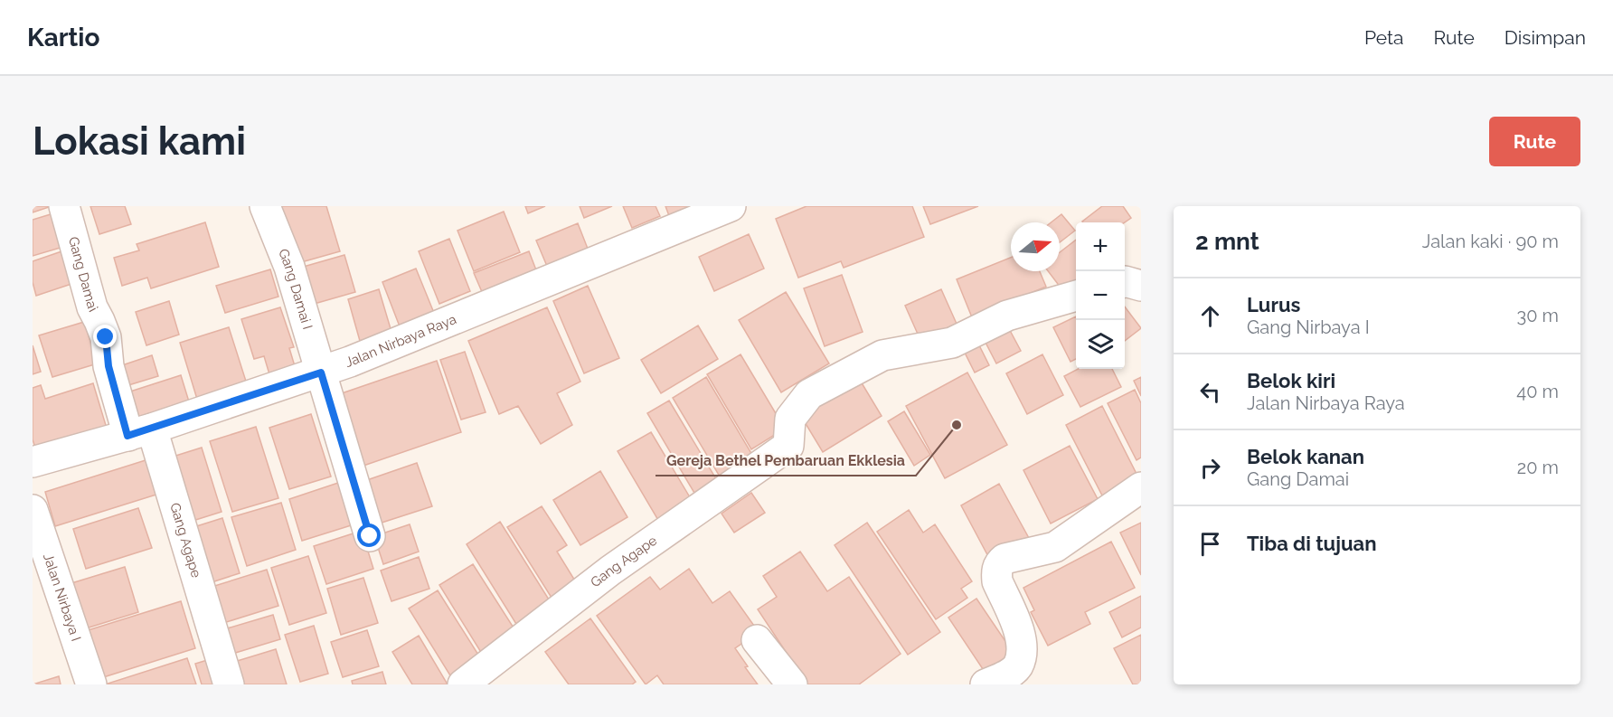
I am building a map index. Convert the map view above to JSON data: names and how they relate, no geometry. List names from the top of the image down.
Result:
{
  "streets": {
    "street": [
      "Gang Damai",
      "Gang Damai I",
      "Jalan Nirbaya Raya",
      "Gang Agape",
      "Jalan Nirbaya I"
    ]
  },
  "crossings": [
    ["Gang Damai", "Jalan Nirbaya Raya"],
    ["Gang Damai", "Gang Agape"],
    ["Gang Damai I", "Jalan Nirbaya Raya"],
    ["Jalan Nirbaya Raya", "Gang Agape"]
  ],
  "places": ["Gereja Bethel Pembaruan Ekklesia"],
  "north": "right",
  "page": {
    "header": "Kartio",
    "nav": ["Peta", "Rute", "Disimpan"],
    "buttons": "Rute",
    "title": "Lokasi kami",
    "heading": ["2 mnt", "Jalan kaki · 90 m"],
    "map_buttons": ["+", "−"],
    "list": [
      ["Lurus", "Gang Nirbaya I", "30 m"],
      ["Belok kiri", "Jalan Nirbaya Raya", "40 m"],
      ["Belok kanan", "Gang Damai", "20 m"],
      "Tiba di tujuan"
    ]
  }
}
